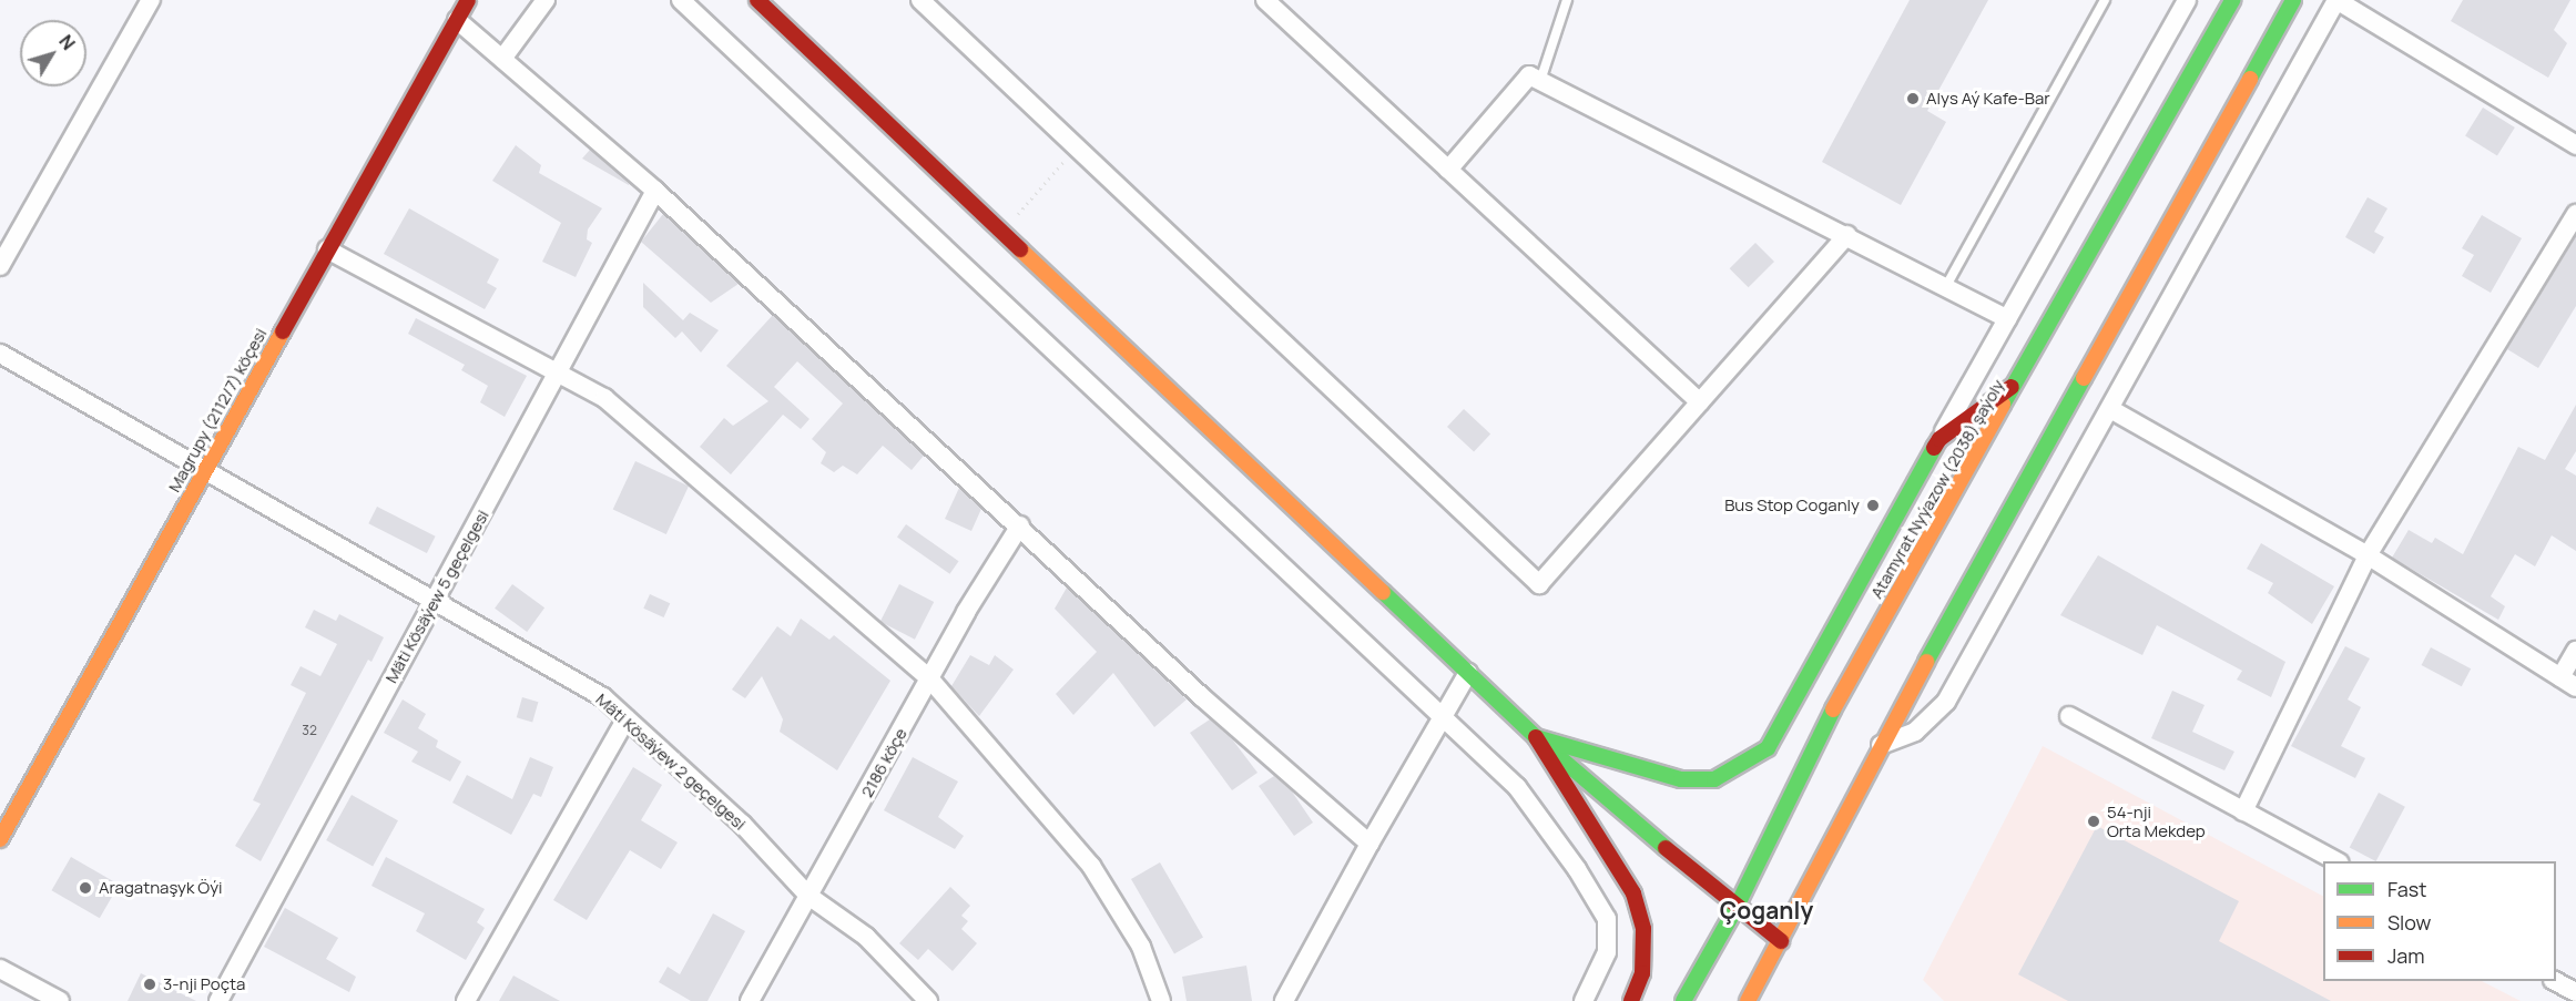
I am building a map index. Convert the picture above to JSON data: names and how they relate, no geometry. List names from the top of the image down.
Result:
{
  "streets": {
    "main road": ["Magrupy (2112/7) köçesi", "Atamyrat Nyýazow (2038) şaýoly"],
    "street": ["Mäti Kösäýew 5 geçelgesi", "Mäti Kösäýew 2 geçelgesi", "2186 köçe"]
  },
  "crossings": [
    ["Magrupy (2112/7) köçesi", "Mäti Kösäýew 2 geçelgesi"],
    ["Mäti Kösäýew 5 geçelgesi", "Mäti Kösäýew 2 geçelgesi"],
    ["Mäti Kösäýew 2 geçelgesi", "2186 köçe"]
  ],
  "districts": ["Çoganly"],
  "places": [
    "Alys Aý Kafe-Bar",
    "Bus Stop Coganly",
    "54-nji Orta Mekdep",
    "Aragatnaşyk Öýi",
    "3-nji Poçta"
  ],
  "house_numbers": ["32"],
  "legend": ["Fast", "Slow", "Jam"],
  "north": "top right"
}
